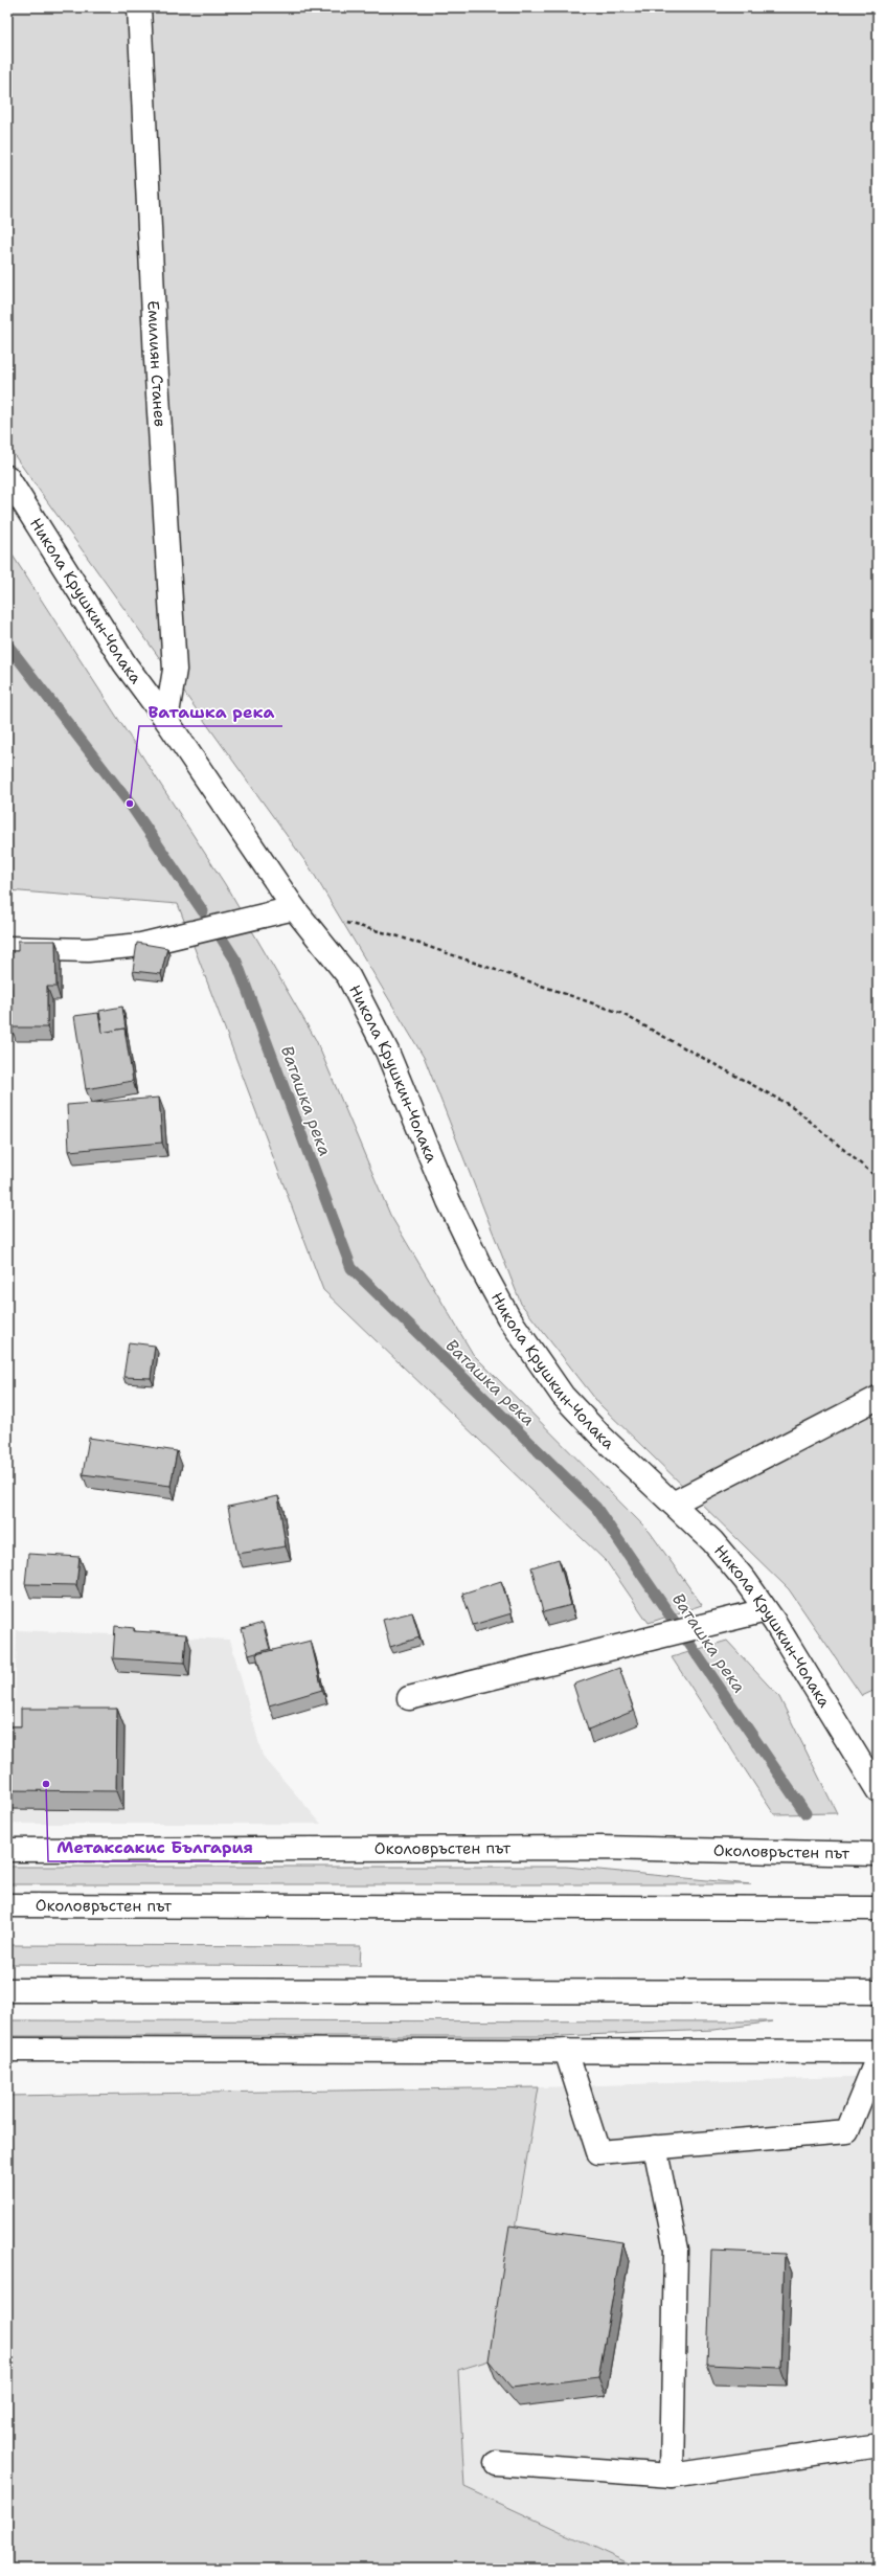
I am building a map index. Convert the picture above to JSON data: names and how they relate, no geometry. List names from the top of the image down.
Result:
{
  "streets": {
    "main road": ["Емилиян Станев", "Никола Крушкин-Чолака", "Околовръстен път"]
  },
  "crossings": [
    ["Емилиян Станев", "Никола Крушкин-Чолака"]
  ],
  "water": ["Ваташка река"],
  "places": ["Ваташка река", "Метаксакис България"]
}
